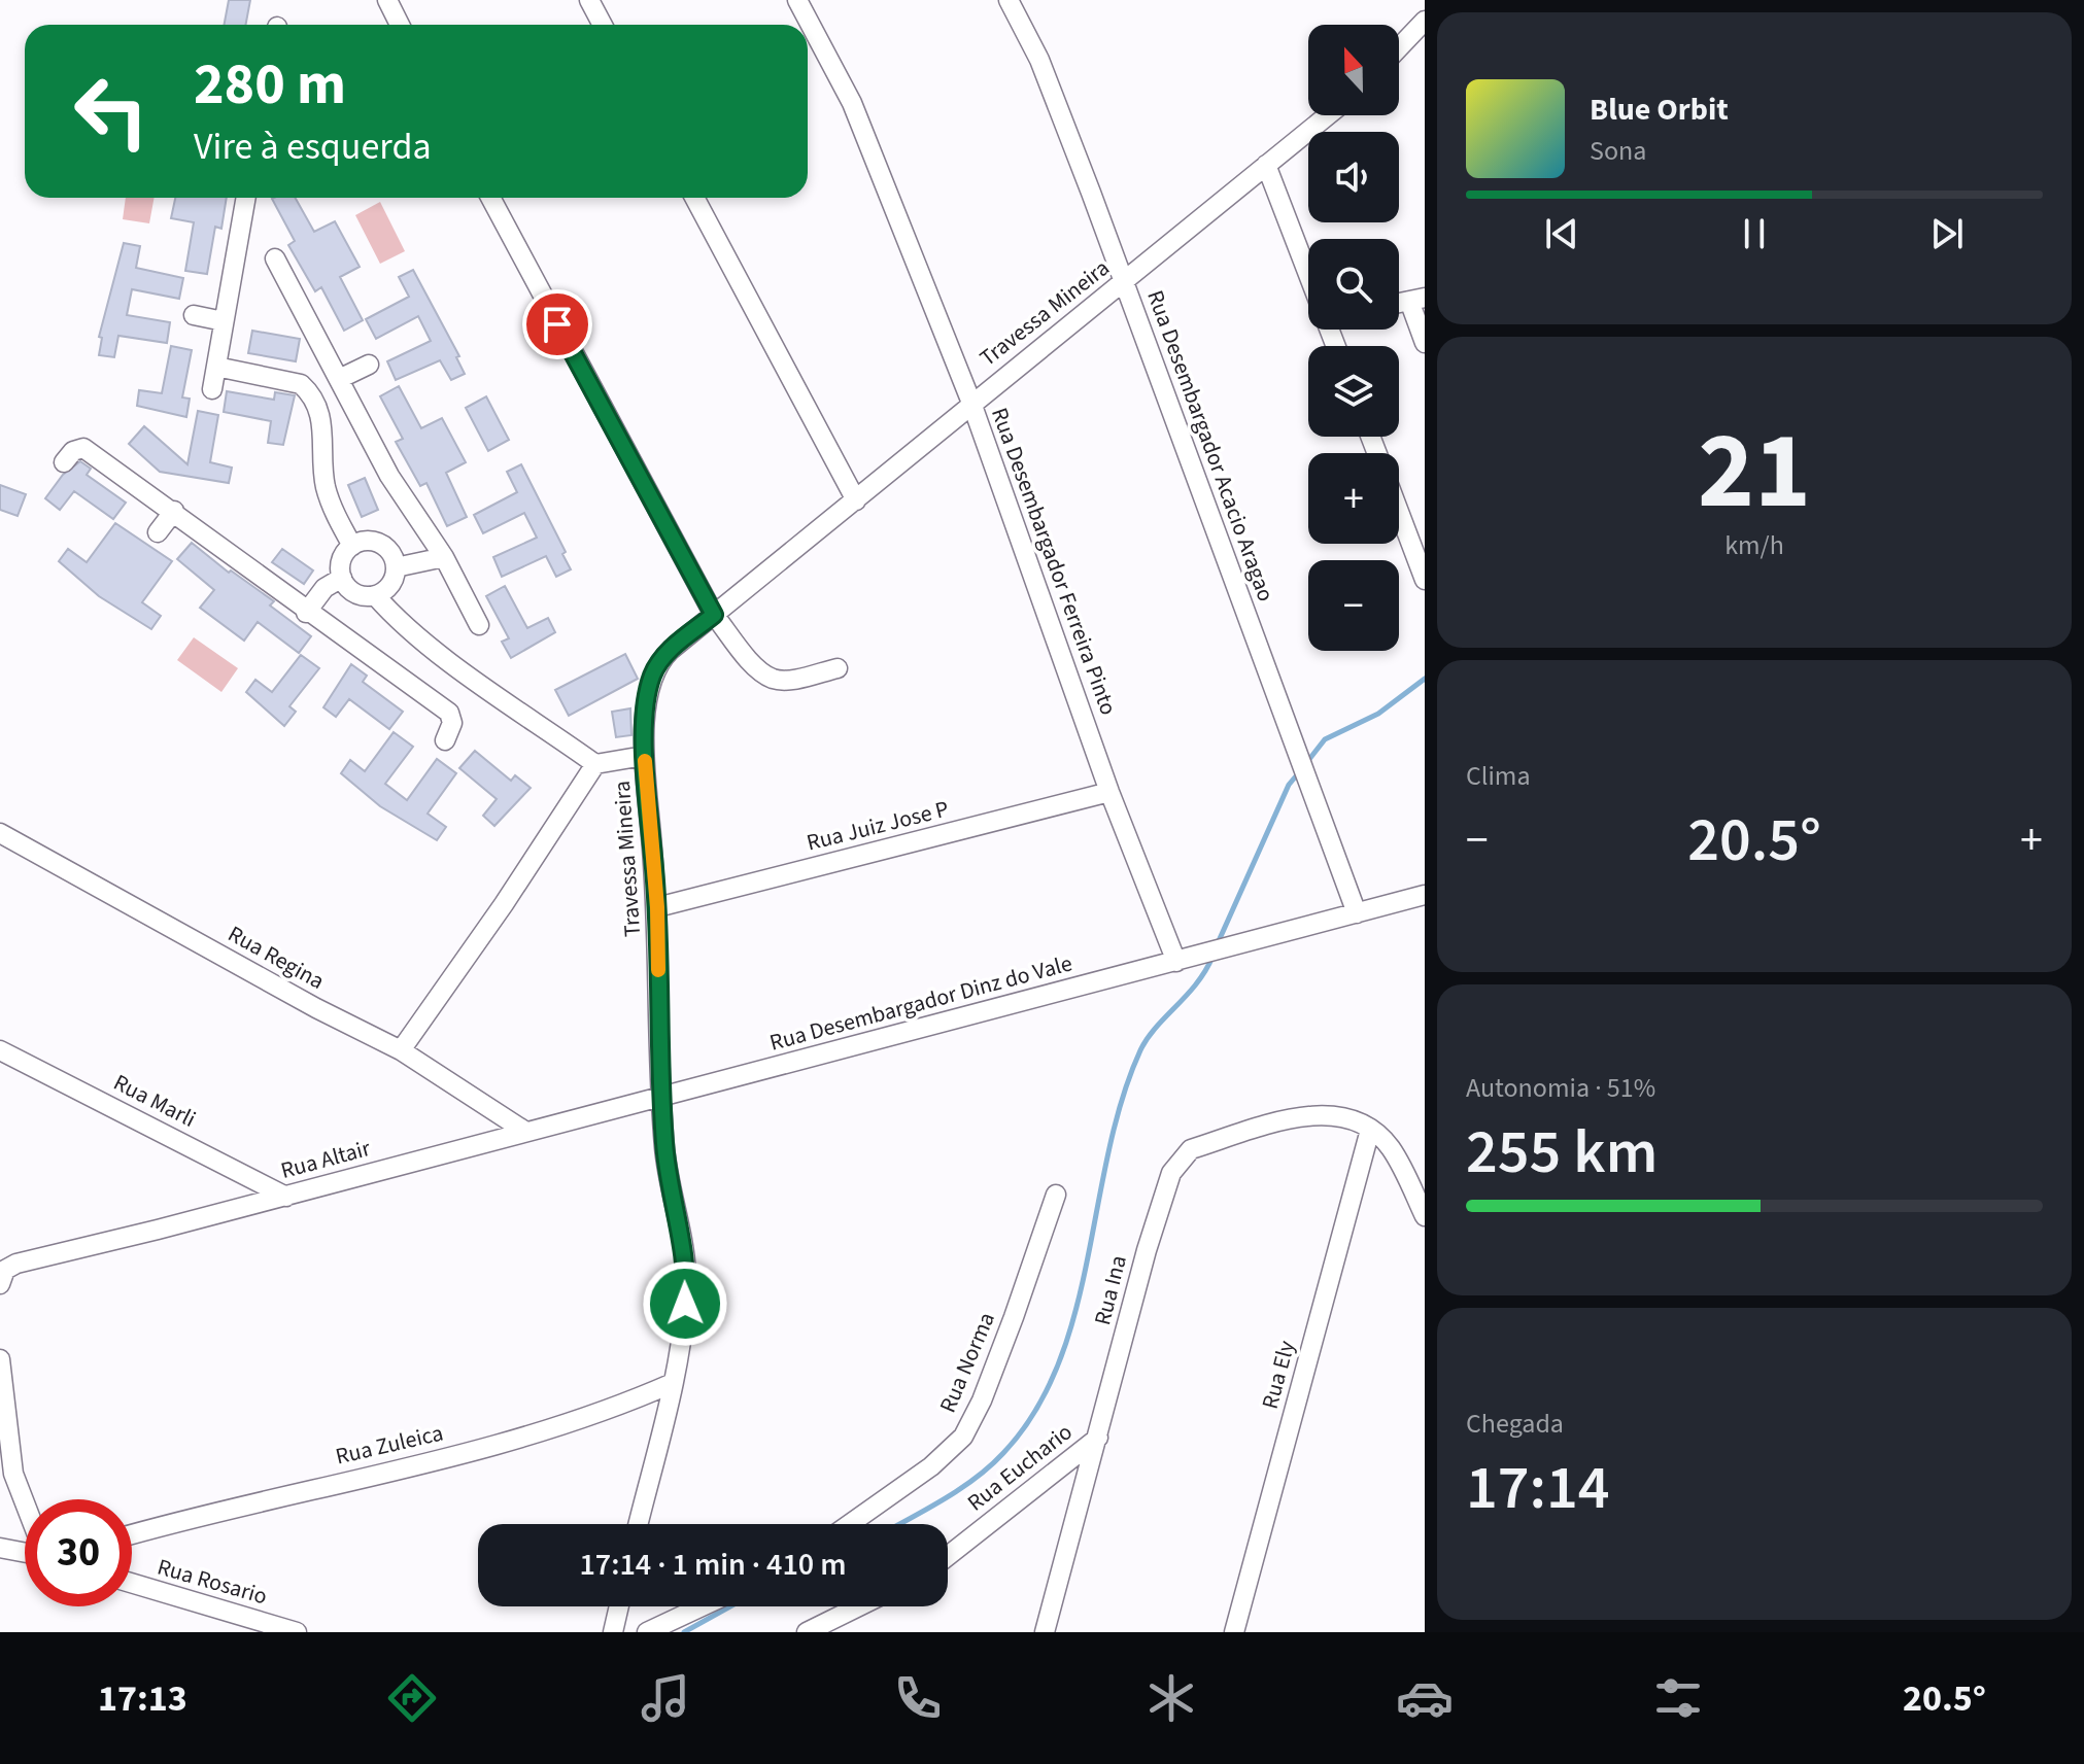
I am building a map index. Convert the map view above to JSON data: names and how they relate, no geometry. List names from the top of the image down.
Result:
{
  "streets": {
    "street": [
      "Travessa Mineira",
      "Rua Desembargador Acacio Aragao",
      "Rua Desembargador Ferreira Pinto",
      "Rua Juiz Jose P",
      "Rua Regina",
      "Rua Desembargador Dinz do Vale",
      "Rua Marli",
      "Rua Altair",
      "Rua Ina",
      "Rua Norma",
      "Rua Ely",
      "Rua Zuleica",
      "Rua Euchario",
      "Rua Rosario"
    ]
  },
  "crossings": [
    ["Travessa Mineira", "Rua Desembargador Acacio Aragao"],
    ["Travessa Mineira", "Rua Desembargador Ferreira Pinto"],
    ["Travessa Mineira", "Rua Juiz Jose P"],
    ["Travessa Mineira", "Rua Desembargador Dinz do Vale"],
    ["Travessa Mineira", "Rua Altair"],
    ["Travessa Mineira", "Rua Zuleica"],
    ["Rua Desembargador Acacio Aragao", "Rua Desembargador Dinz do Vale"],
    ["Rua Desembargador Ferreira Pinto", "Rua Juiz Jose P"],
    ["Rua Desembargador Ferreira Pinto", "Rua Desembargador Dinz do Vale"],
    ["Rua Regina", "Rua Altair"],
    ["Rua Desembargador Dinz do Vale", "Rua Altair"],
    ["Rua Marli", "Rua Altair"],
    ["Rua Ina", "Rua Ely"],
    ["Rua Ina", "Rua Euchario"]
  ],
  "north": "top",
  "page": {
    "map_buttons": ["+", "−"],
    "turn": ["280 m", "Vire à esquerda"],
    "song": ["Blue Orbit", "Sona"],
    "tile": [
      ["21", "km/h"],
      "Clima",
      ["Autonomia · 51%", "255 km"],
      ["Chegada", "17:14"]
    ],
    "heat": ["−", "20.5°", "+"],
    "limit": "30",
    "trip": "17:14 · 1 min · 410 m",
    "tabs": ["17:13", "20.5°"]
  }
}
